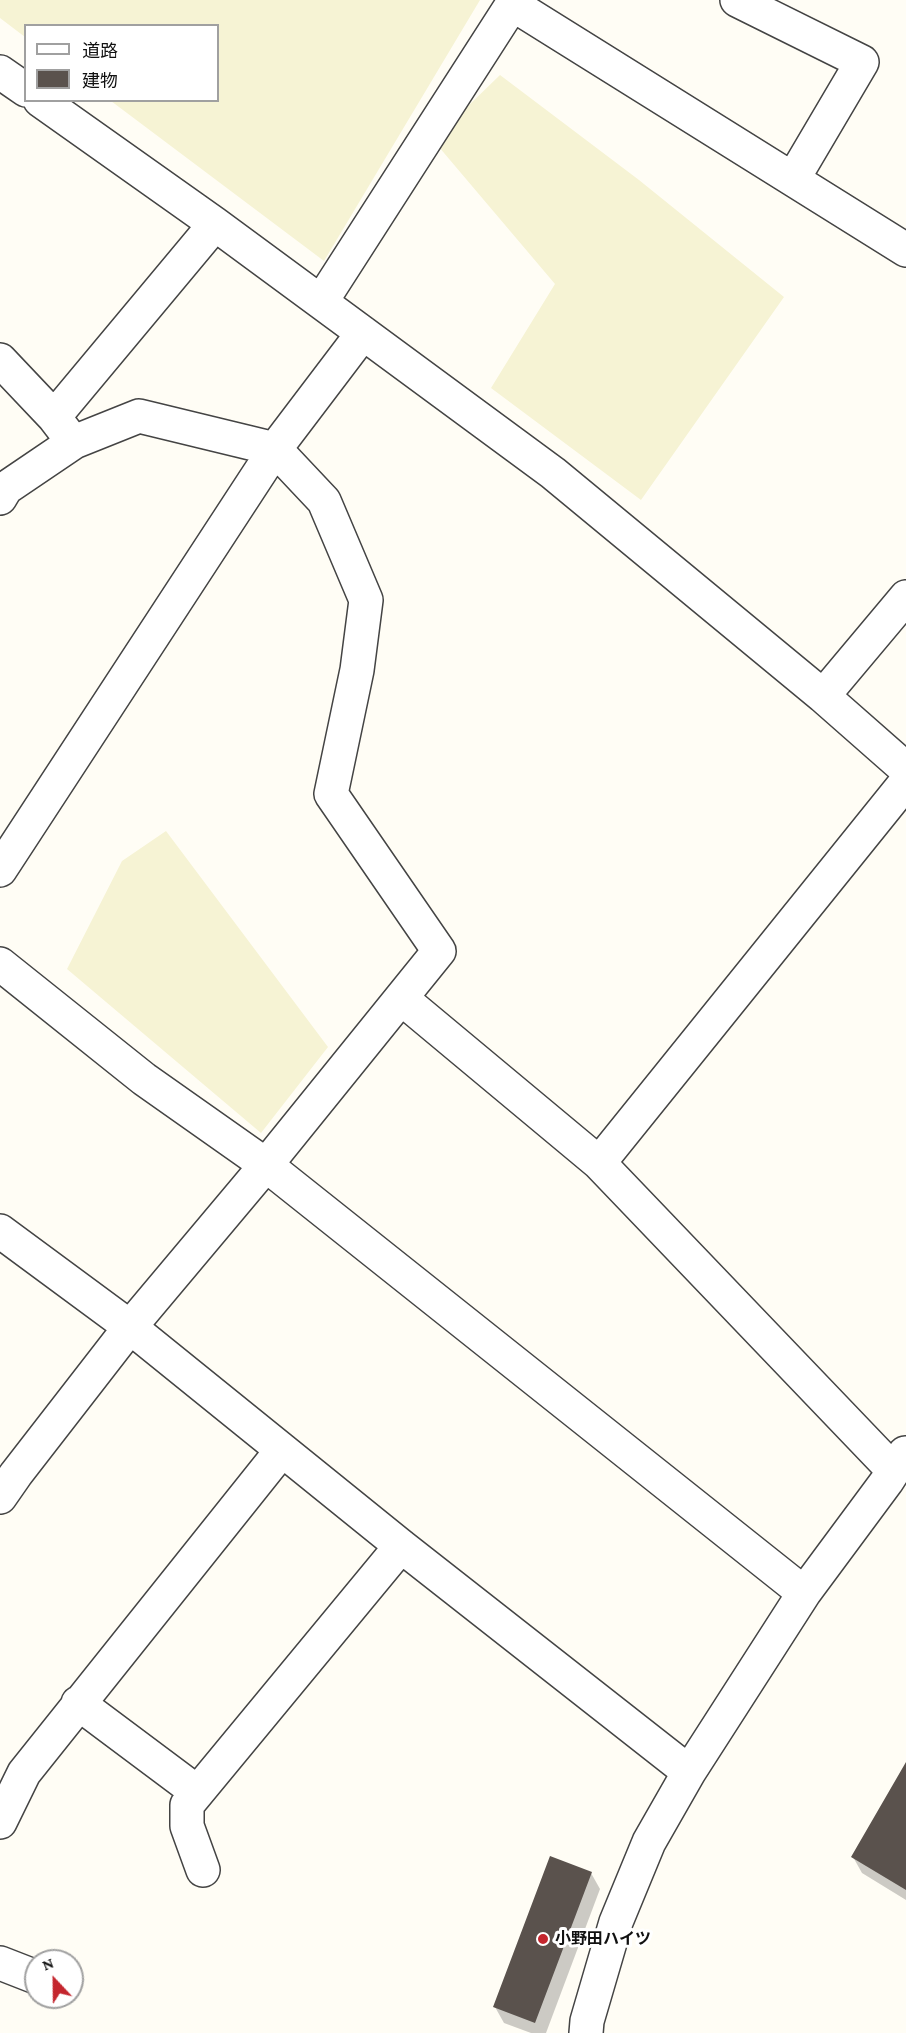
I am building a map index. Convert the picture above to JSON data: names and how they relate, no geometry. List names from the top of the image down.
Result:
{
  "places": ["小野田ハイツ"],
  "legend": ["道路", "建物"],
  "north": "top"
}
